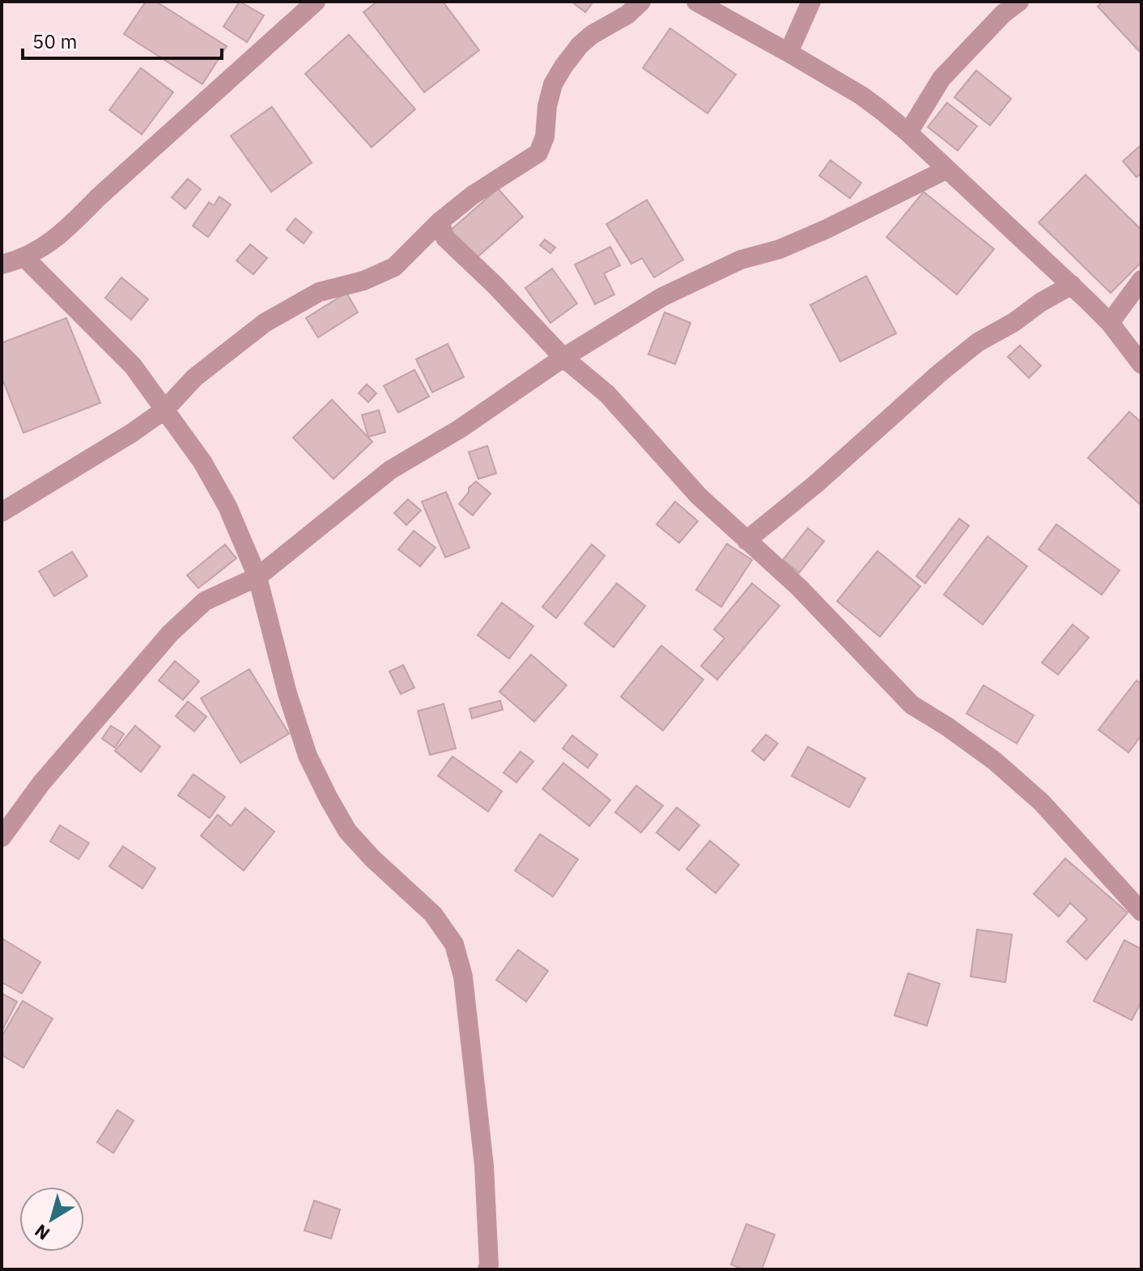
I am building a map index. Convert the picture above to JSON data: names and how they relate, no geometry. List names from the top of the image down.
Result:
{
  "scale_bar": "50 m",
  "north": "bottom left"
}
